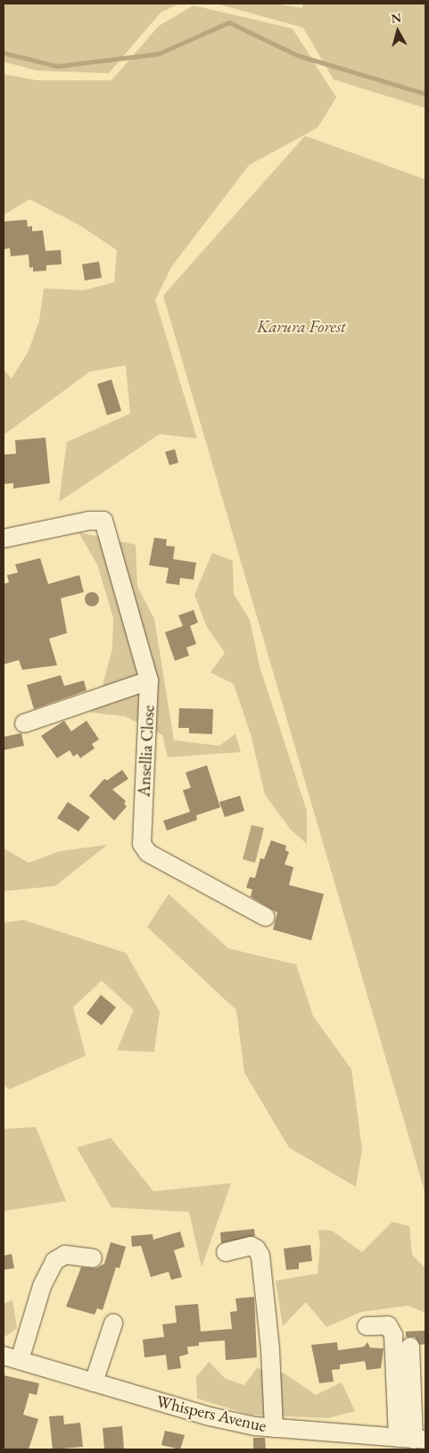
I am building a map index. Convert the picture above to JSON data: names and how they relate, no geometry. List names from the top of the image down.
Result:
{
  "streets": {
    "street": ["Ansellia Close", "Whispers Avenue"]
  },
  "parks": ["Karura Forest"],
  "north": "top"
}
